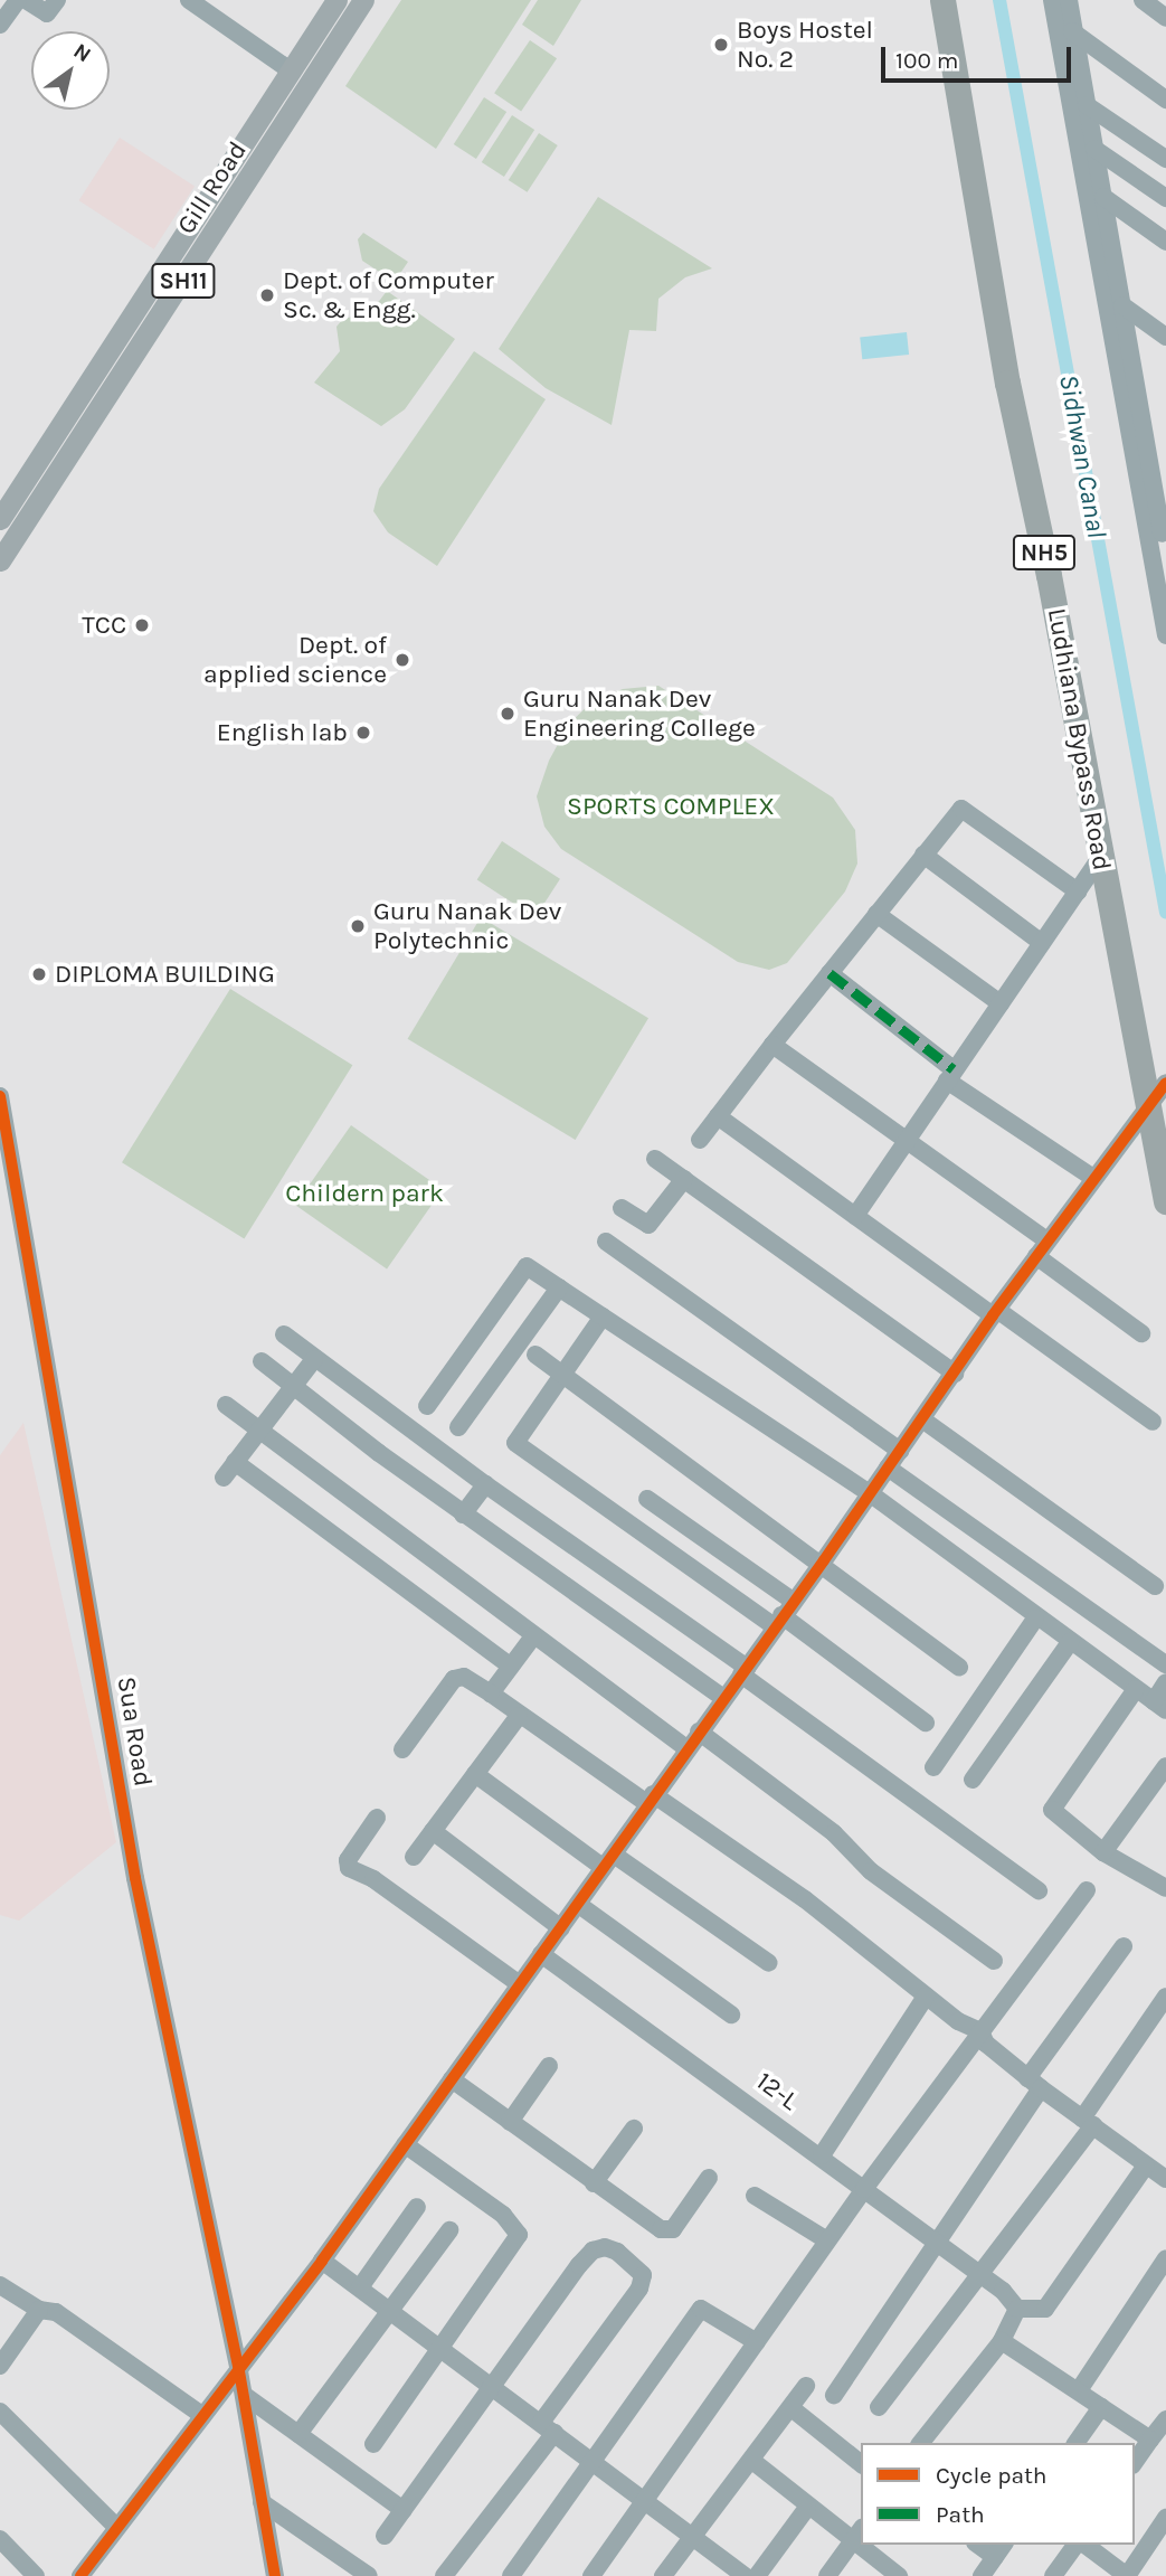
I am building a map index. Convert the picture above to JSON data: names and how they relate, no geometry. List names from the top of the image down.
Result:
{
  "streets": {
    "highway": ["NH5", "Ludhiana Bypass Road"],
    "main road": ["Gill Road", "SH11"],
    "street": ["Sua Road", "12-L"]
  },
  "water": ["Sidhwan Canal"],
  "parks": ["SPORTS COMPLEX", "Childern park"],
  "places": [
    "Boys Hostel No. 2",
    "Dept. of Computer Sc. & Engg.",
    "TCC",
    "Dept. of applied science",
    "Guru Nanak Dev Engineering College",
    "English lab",
    "Guru Nanak Dev Polytechnic",
    "DIPLOMA BUILDING"
  ],
  "legend": ["Cycle path", "Path"],
  "scale_bar": "100 m",
  "north": "top right"
}
